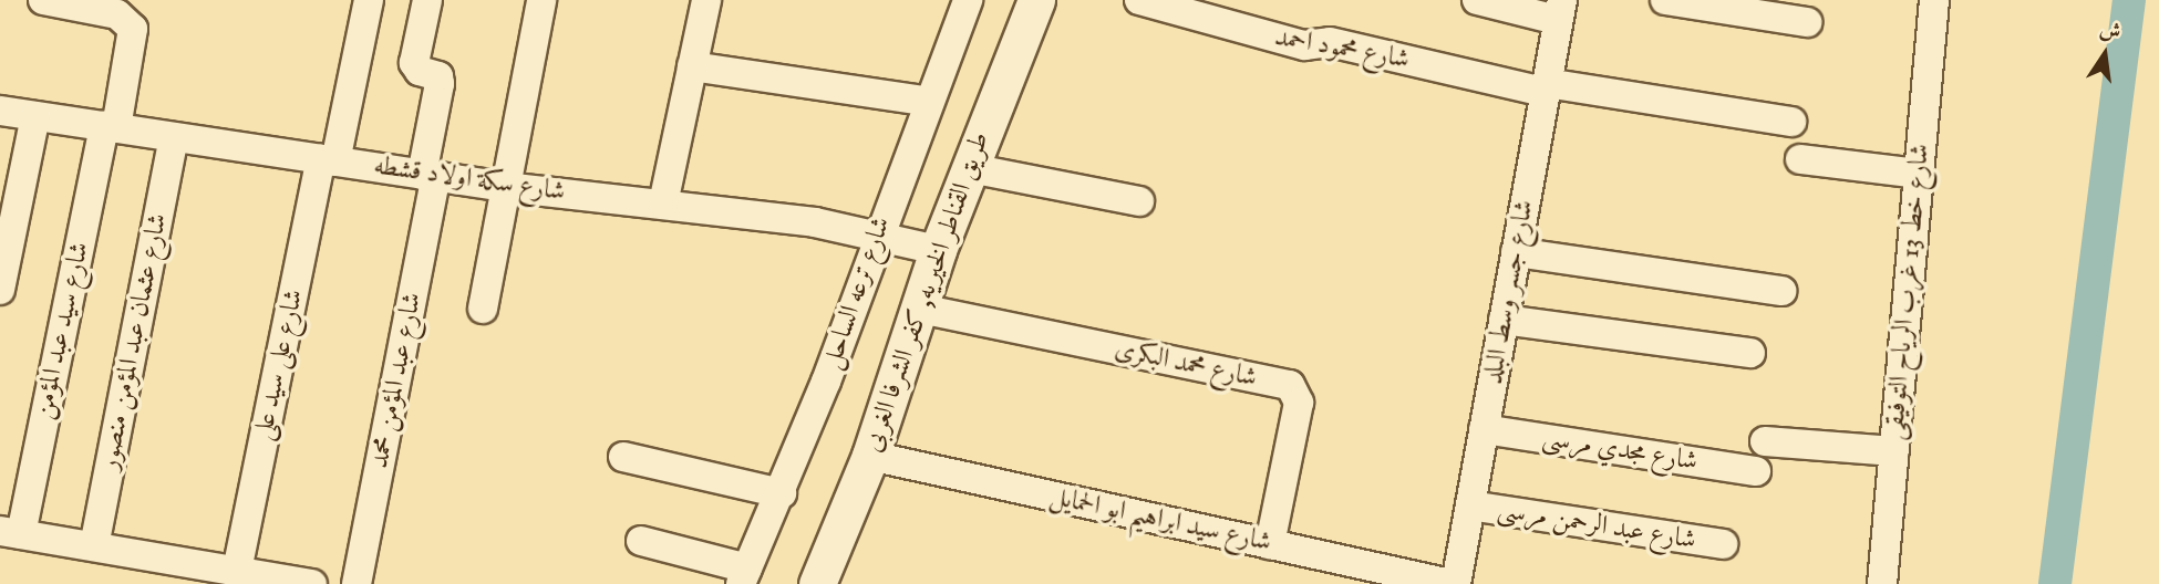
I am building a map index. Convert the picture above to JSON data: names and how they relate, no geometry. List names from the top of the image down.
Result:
{
  "streets": {
    "street": [
      "شارع محمود احمد",
      "شارع سكة اولاد قشطه",
      "طريق القناطر الخيريه, كفر الشرفا الغربى",
      "شارع جسر وسط البلد",
      "شارع خط 13 غرب الرياح التوفيقى",
      "شارع ترعه الساحل",
      "شارع سيد عبد المؤمن",
      "شارع عثمان عبد المؤمن منصور",
      "شارع محمد البكرى",
      "شارع على سيد على",
      "شارع عبد المؤمن محمد",
      "شارع مجدي مرسى",
      "شارع سيد ابراهيم ابو الحمايل",
      "شارع عبد الرحمن مرسى"
    ]
  },
  "crossings": [
    ["شارع محمود احمد", "شارع جسر وسط البلد"],
    ["شارع سكة اولاد قشطه", "طريق القناطر الخيريه, كفر الشرفا الغربى"],
    ["شارع سكة اولاد قشطه", "شارع ترعه الساحل"],
    ["شارع سكة اولاد قشطه", "شارع سيد عبد المؤمن"],
    ["شارع سكة اولاد قشطه", "شارع عثمان عبد المؤمن منصور"],
    ["شارع سكة اولاد قشطه", "شارع على سيد على"],
    ["شارع سكة اولاد قشطه", "شارع عبد المؤمن محمد"],
    ["طريق القناطر الخيريه, كفر الشرفا الغربى", "شارع محمد البكرى"],
    ["طريق القناطر الخيريه, كفر الشرفا الغربى", "شارع سيد ابراهيم ابو الحمايل"],
    ["شارع جسر وسط البلد", "شارع مجدي مرسى"],
    ["شارع جسر وسط البلد", "شارع عبد الرحمن مرسى"],
    ["شارع محمد البكرى", "شارع سيد ابراهيم ابو الحمايل"]
  ],
  "north": "top"
}
